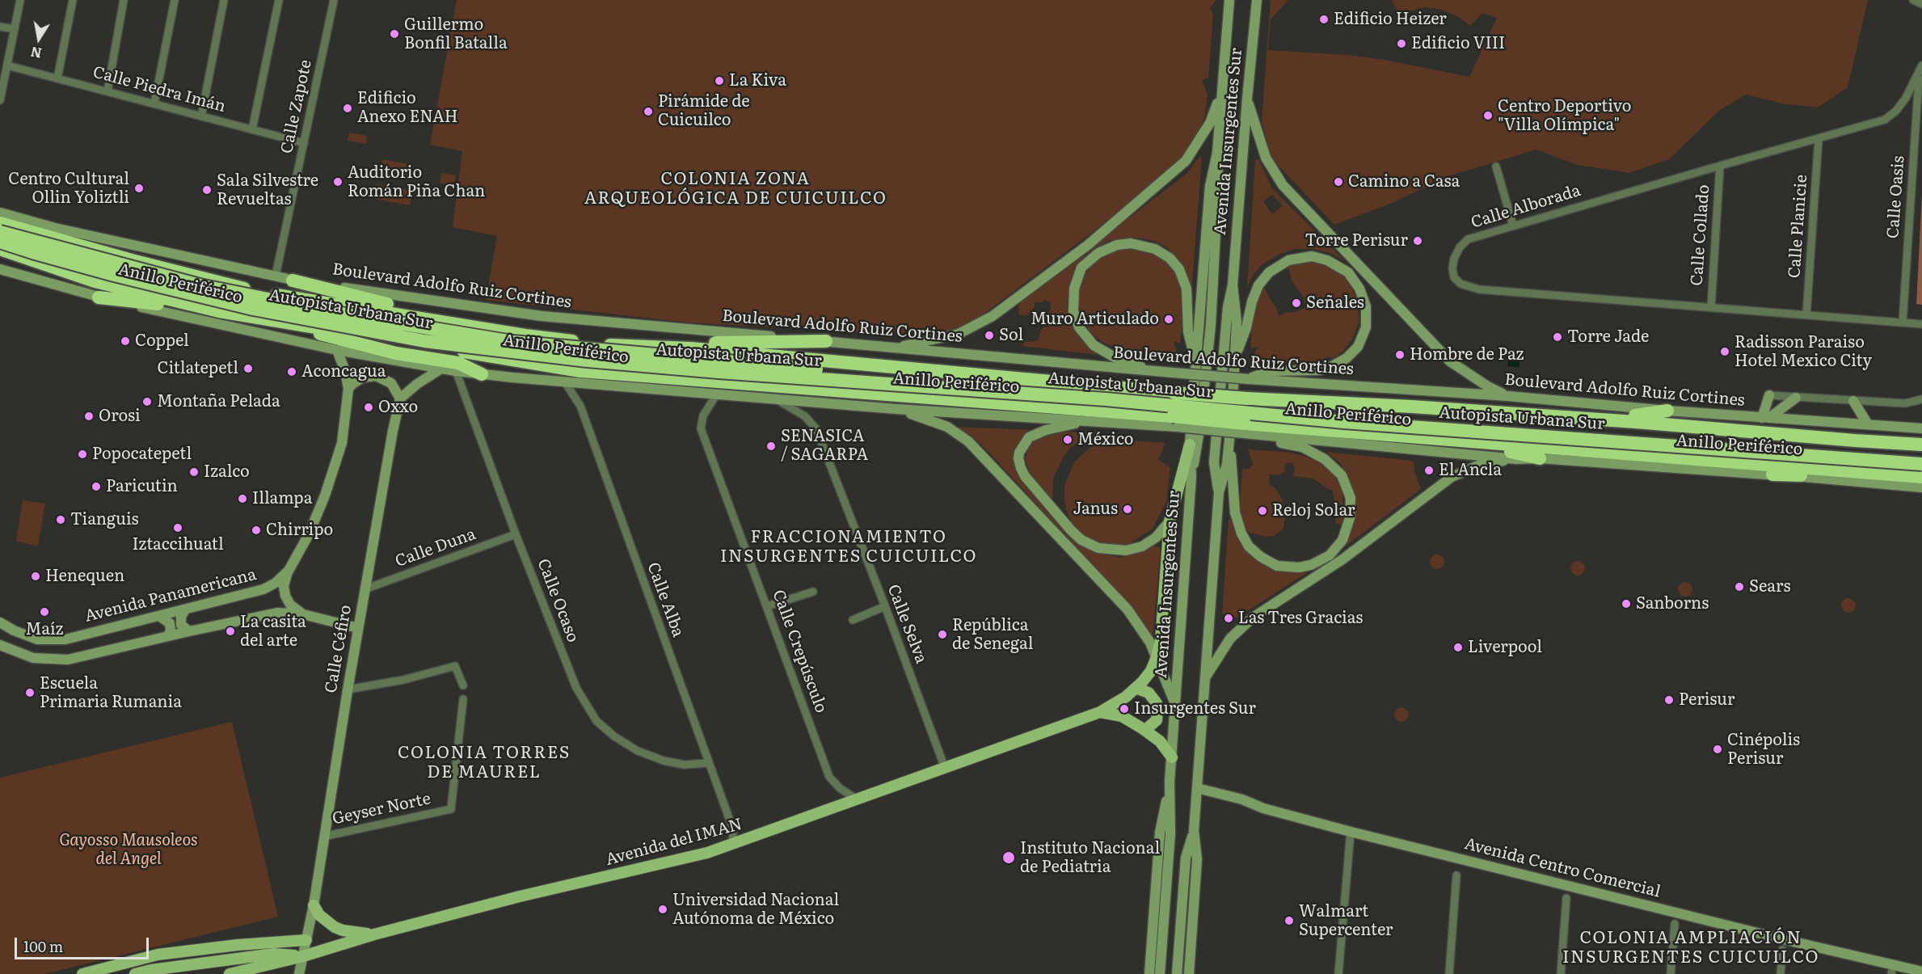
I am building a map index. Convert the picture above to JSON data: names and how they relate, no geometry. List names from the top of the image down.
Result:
{
  "streets": {
    "highway": ["Anillo Periférico", "Autopista Urbana Sur"],
    "main road": [
      "Avenida Insurgentes Sur",
      "Boulevard Adolfo Ruiz Cortines",
      "Avenida Panamericana",
      "Calle Céfiro",
      "Avenida del IMAN",
      "Avenida Centro Comercial"
    ],
    "street": [
      "Calle Piedra Imán",
      "Calle Zapote",
      "Calle Oasis",
      "Calle Alborada",
      "Calle Planicie",
      "Calle Collado",
      "Calle Duna",
      "Calle Alba",
      "Calle Ocaso",
      "Calle Selva",
      "Calle Crepúsculo",
      "Geyser Norte"
    ]
  },
  "crossings": [
    ["Calle Piedra Imán", "Calle Zapote"],
    ["Calle Zapote", "Boulevard Adolfo Ruiz Cortines"],
    ["Avenida Insurgentes Sur", "Avenida del IMAN"],
    ["Avenida Insurgentes Sur", "Avenida Centro Comercial"],
    ["Calle Oasis", "Calle Alborada"],
    ["Calle Alborada", "Calle Planicie"],
    ["Calle Alborada", "Calle Collado"],
    ["Calle Duna", "Calle Ocaso"],
    ["Calle Duna", "Calle Céfiro"],
    ["Calle Alba", "Calle Ocaso"],
    ["Calle Alba", "Avenida del IMAN"],
    ["Calle Selva", "Avenida del IMAN"],
    ["Calle Céfiro", "Geyser Norte"],
    ["Calle Céfiro", "Avenida del IMAN"],
    ["Calle Crepúsculo", "Avenida del IMAN"]
  ],
  "districts": [
    "COLONIA ZONA ARQUEOLÓGICA DE CUICUILCO",
    "FRACCIONAMIENTO INSURGENTES CUICUILCO",
    "COLONIA TORRES DE MAUREL",
    "COLONIA AMPLIACIÓN INSURGENTES CUICUILCO"
  ],
  "parks": ["Gayosso Mausoleos del Angel"],
  "places": [
    "Edificio Heizer",
    "Guillermo Bonfil Batalla",
    "Edificio VIII",
    "La Kiva",
    "Edificio Anexo ENAH",
    "Pirámide de Cuicuilco",
    "Centro Deportivo \"Villa Olímpica\"",
    "Auditorio Román Piña Chan",
    "Camino a Casa",
    "Centro Cultural Ollin Yoliztli",
    "Sala Silvestre Revueltas",
    "Torre Perisur",
    "Señales",
    "Muro Articulado",
    "Sol",
    "Torre Jade",
    "Coppel",
    "Radisson Paraiso Hotel Mexico City",
    "Hombre de Paz",
    "Citlatepetl",
    "Aconcagua",
    "Montaña Pelada",
    "Oxxo",
    "Orosi",
    "México",
    "SENASICA / SAGARPA",
    "Popocatepetl",
    "El Ancla",
    "Izalco",
    "Paricutin",
    "Illampa",
    "Janus",
    "Reloj Solar",
    "Tianguis",
    "Iztaccihuatl",
    "Chirripo",
    "Henequen",
    "Sears",
    "Sanborns",
    "Maíz",
    "Las Tres Gracias",
    "La casita del arte",
    "República de Senegal",
    "Liverpool",
    "Escuela Primaria Rumania",
    "Perisur",
    "Insurgentes Sur",
    "Cinépolis Perisur",
    "Instituto Nacional de Pediatria",
    "Universidad Nacional Autónoma de México",
    "Walmart Supercenter"
  ],
  "scale_bar": "100 m",
  "north": "bottom"
}
